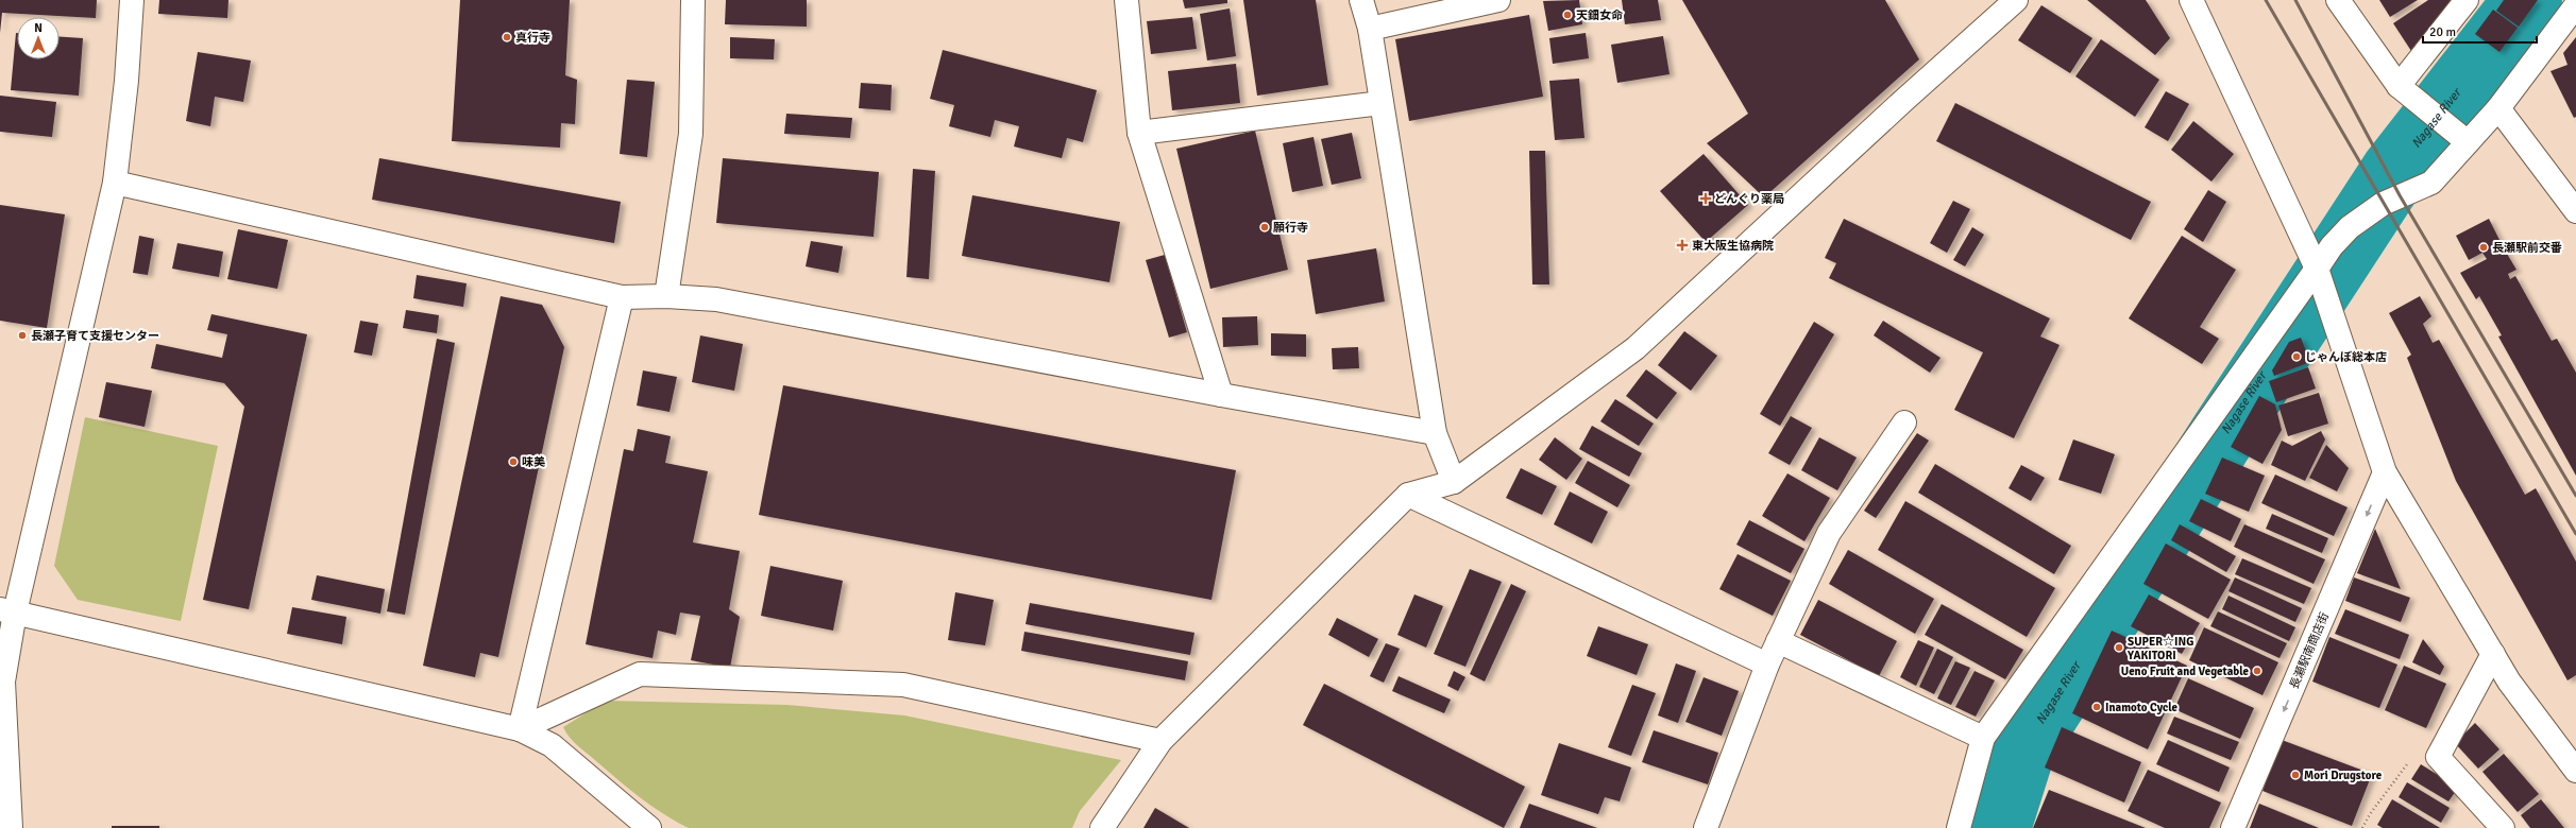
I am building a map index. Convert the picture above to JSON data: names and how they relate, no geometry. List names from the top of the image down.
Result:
{
  "streets": {
    "street": ["長瀬駅南商店街"]
  },
  "water": ["Nagase River"],
  "places": {
    "other": [
      "天鈿女命",
      "真行寺",
      "願行寺",
      "長瀬駅前交番",
      "長瀬子育て支援センター",
      "じゃんぼ総本店",
      "味美",
      "SUPER☆ING YAKITORI",
      "Ueno Fruit and Vegetable",
      "Inamoto Cycle",
      "Mori Drugstore"
    ],
    "health": ["どんぐり薬局", "東大阪生協病院"]
  },
  "scale_bar": "20 m",
  "north": "top"
}
